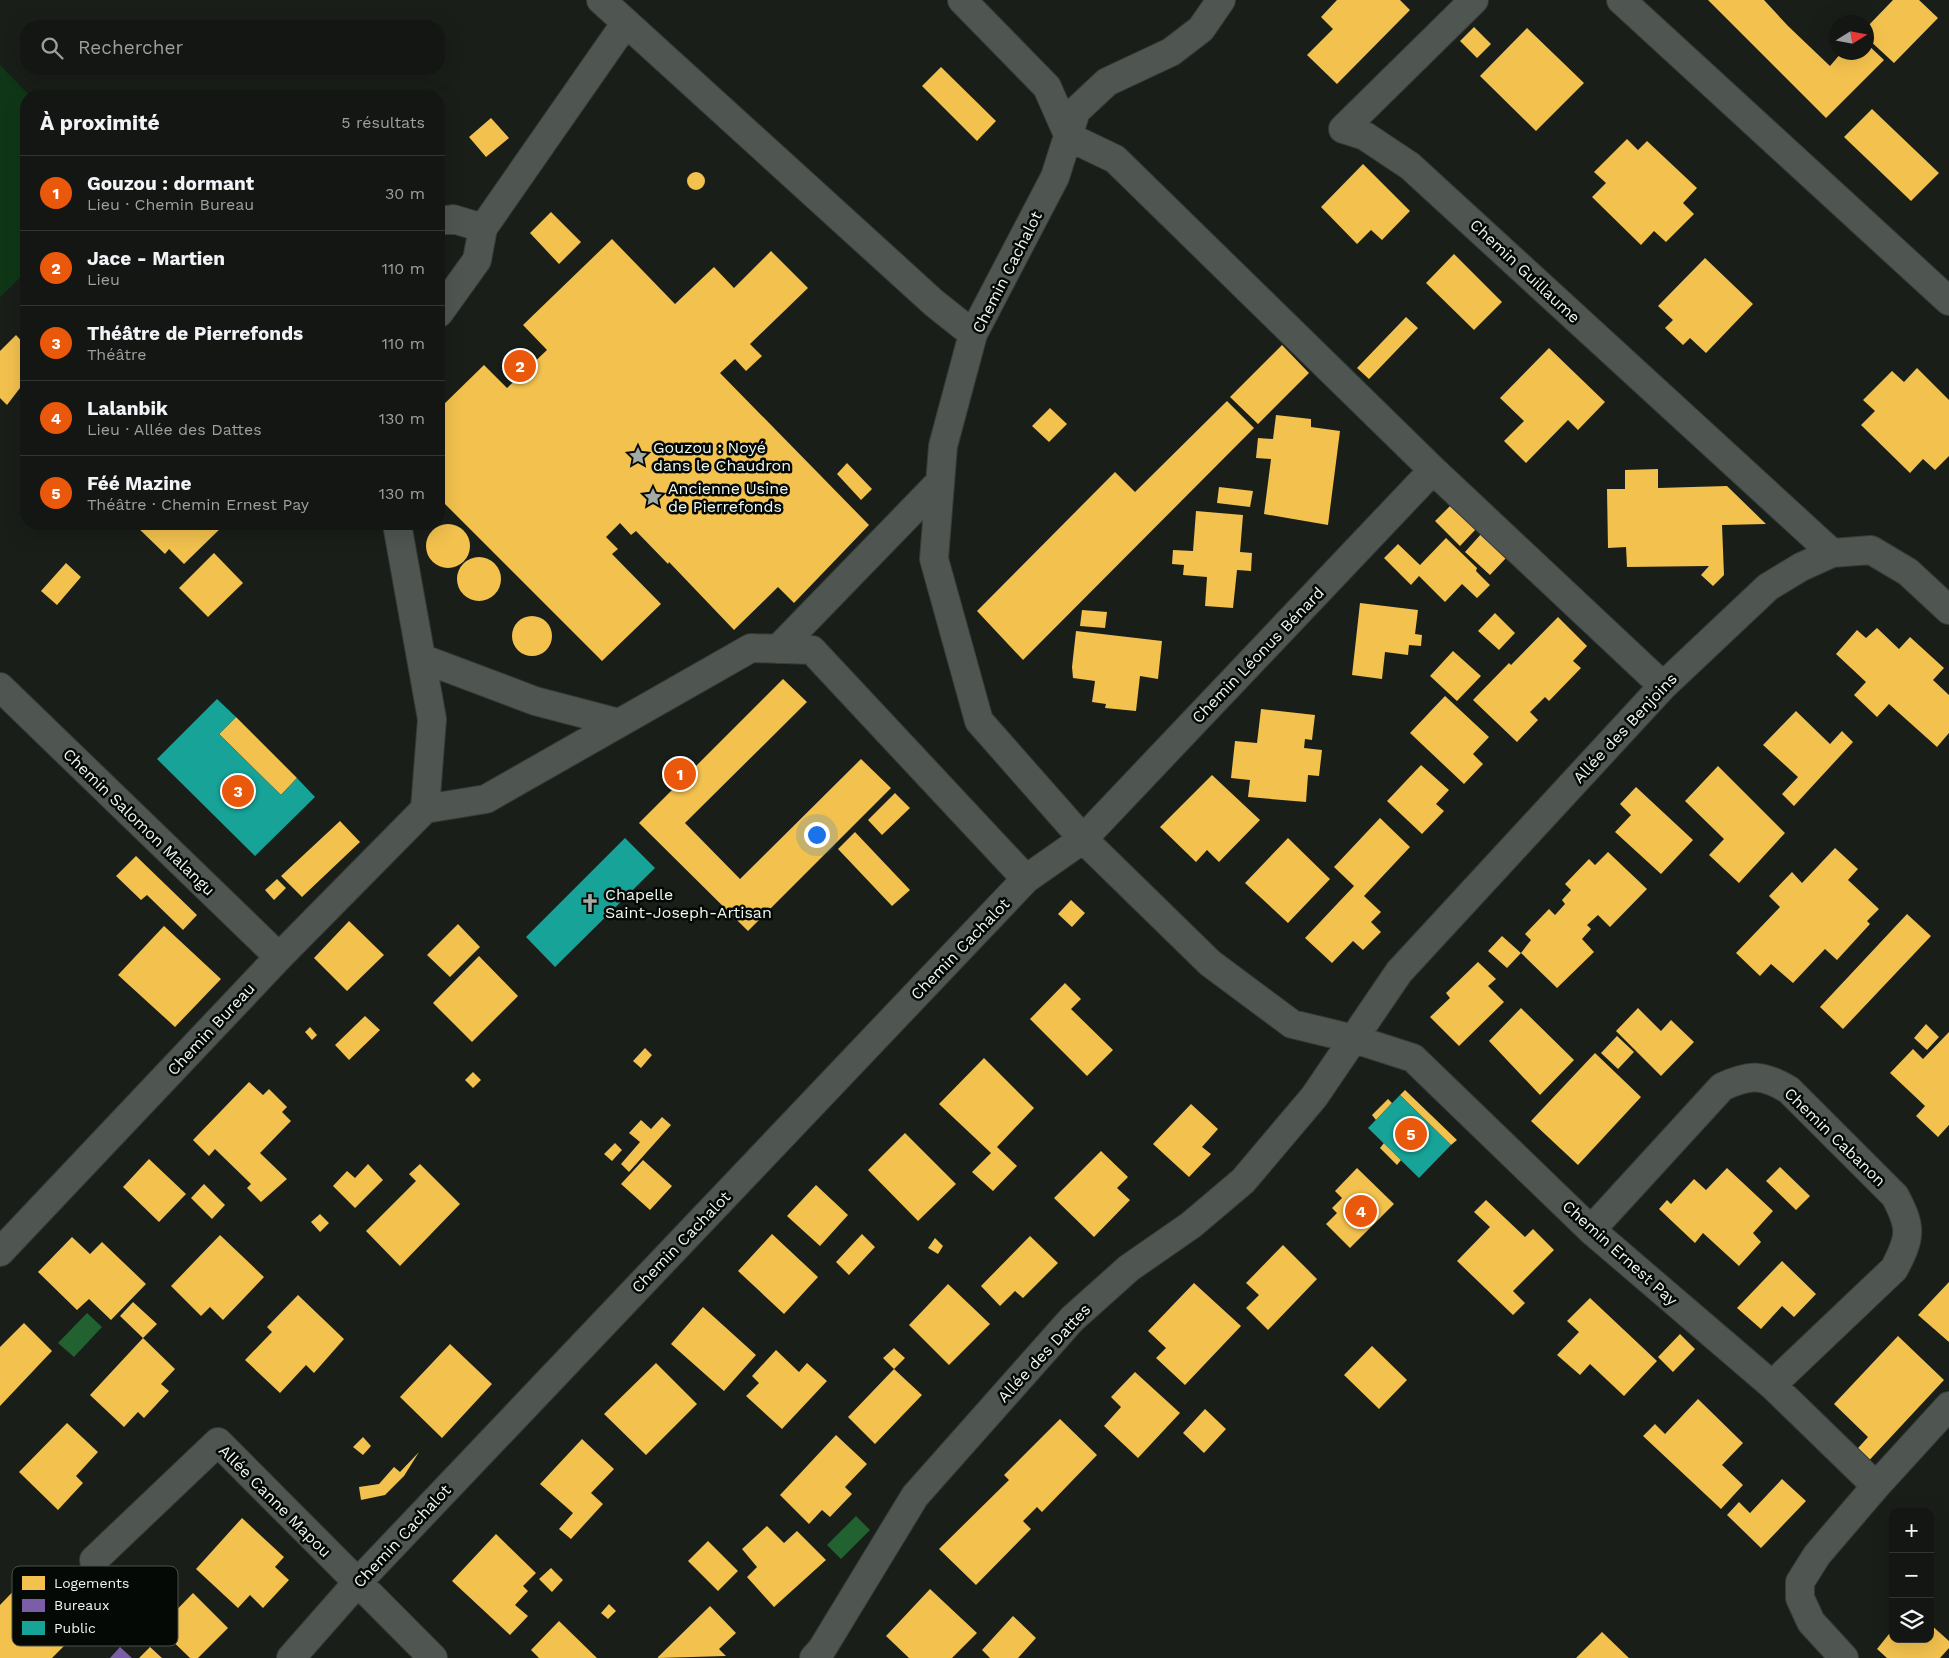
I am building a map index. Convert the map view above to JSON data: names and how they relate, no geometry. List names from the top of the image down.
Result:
{
  "streets": {
    "street": [
      "Chemin Guillaume",
      "Chemin Cachalot",
      "Chemin Léonus Bénard",
      "Allée des Benjoins",
      "Chemin Salomon Malangu",
      "Chemin Bureau",
      "Chemin Cabanon",
      "Chemin Ernest Pay",
      "Allée des Dattes",
      "Allée Canne Mapou"
    ]
  },
  "crossings": [
    ["Chemin Guillaume", "Allée des Benjoins"],
    ["Chemin Cachalot", "Chemin Léonus Bénard"],
    ["Chemin Cachalot", "Allée des Benjoins"],
    ["Chemin Cachalot", "Chemin Ernest Pay"],
    ["Chemin Cachalot", "Allée des Dattes"],
    ["Chemin Cachalot", "Allée Canne Mapou"],
    ["Allée des Benjoins", "Chemin Ernest Pay"],
    ["Allée des Benjoins", "Allée des Dattes"],
    ["Chemin Salomon Malangu", "Chemin Bureau"],
    ["Chemin Cabanon", "Chemin Ernest Pay"],
    ["Chemin Ernest Pay", "Allée des Dattes"]
  ],
  "places": {
    "place": ["Gouzou : Noyé dans le Chaudron", "Ancienne Usine de Pierrefonds"],
    "church": ["Chapelle Saint-Joseph-Artisan"]
  },
  "legend": ["Logements", "Bureaux", "Public"],
  "north": "right",
  "page": {
    "search": "Rechercher",
    "heading": ["À proximité", "5 résultats"],
    "list": [
      {
        "mark": "1",
        "name": "Gouzou : dormant",
        "note": "Lieu · Chemin Bureau",
        "value": "30 m"
      },
      {
        "mark": "2",
        "name": "Jace - Martien",
        "note": "Lieu",
        "value": "110 m"
      },
      {
        "mark": "3",
        "name": "Théâtre de Pierrefonds",
        "note": "Théâtre",
        "value": "110 m"
      },
      {
        "mark": "4",
        "name": "Lalanbik",
        "note": "Lieu · Allée des Dattes",
        "value": "130 m"
      },
      {
        "mark": "5",
        "name": "Féé Mazine",
        "note": "Théâtre · Chemin Ernest Pay",
        "value": "130 m"
      }
    ],
    "pins": [
      "2",
      "1",
      "3",
      "5",
      "4"
    ],
    "map_buttons": ["+", "−"]
  }
}
